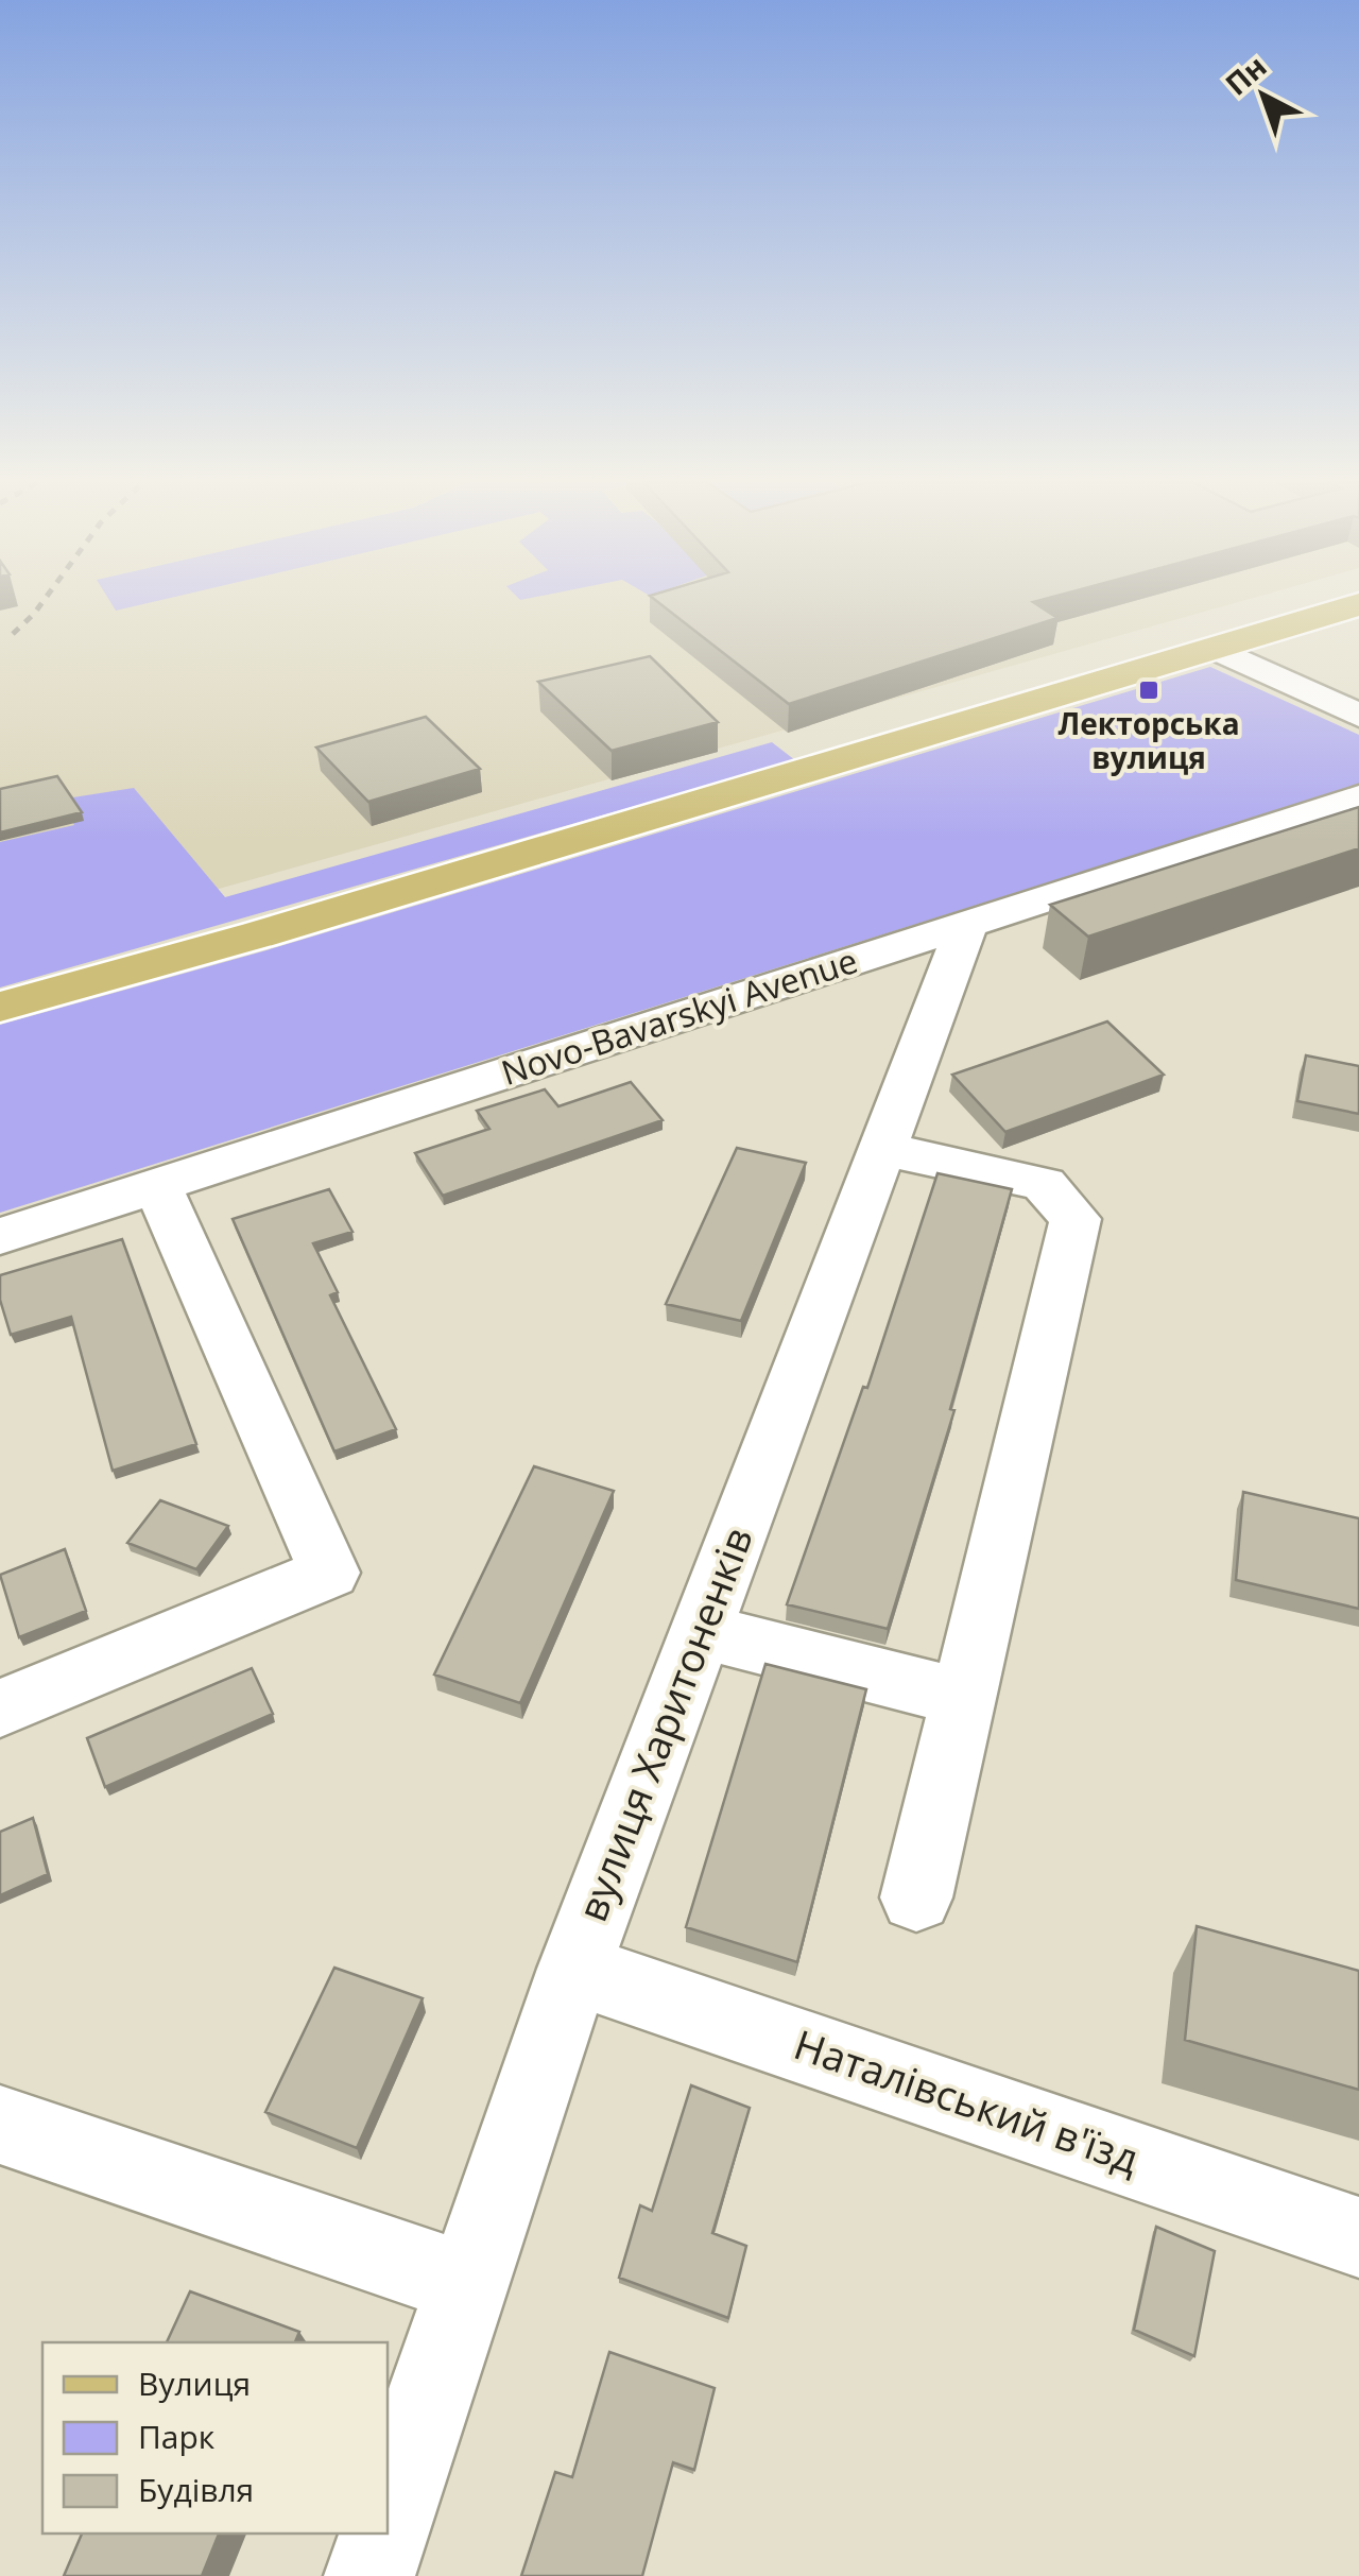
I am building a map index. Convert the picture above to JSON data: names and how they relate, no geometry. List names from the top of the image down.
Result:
{
  "streets": {
    "street": ["Novo-Bavarskyi Avenue", "вулиця Харитоненків", "Наталівський в'їзд"]
  },
  "crossings": [
    ["Novo-Bavarskyi Avenue", "вулиця Харитоненків"],
    ["вулиця Харитоненків", "Наталівський в'їзд"]
  ],
  "places": {
    "transit": ["Лекторська вулиця"]
  },
  "legend": ["Вулиця", "Парк", "Будівля"],
  "north": "top left"
}
